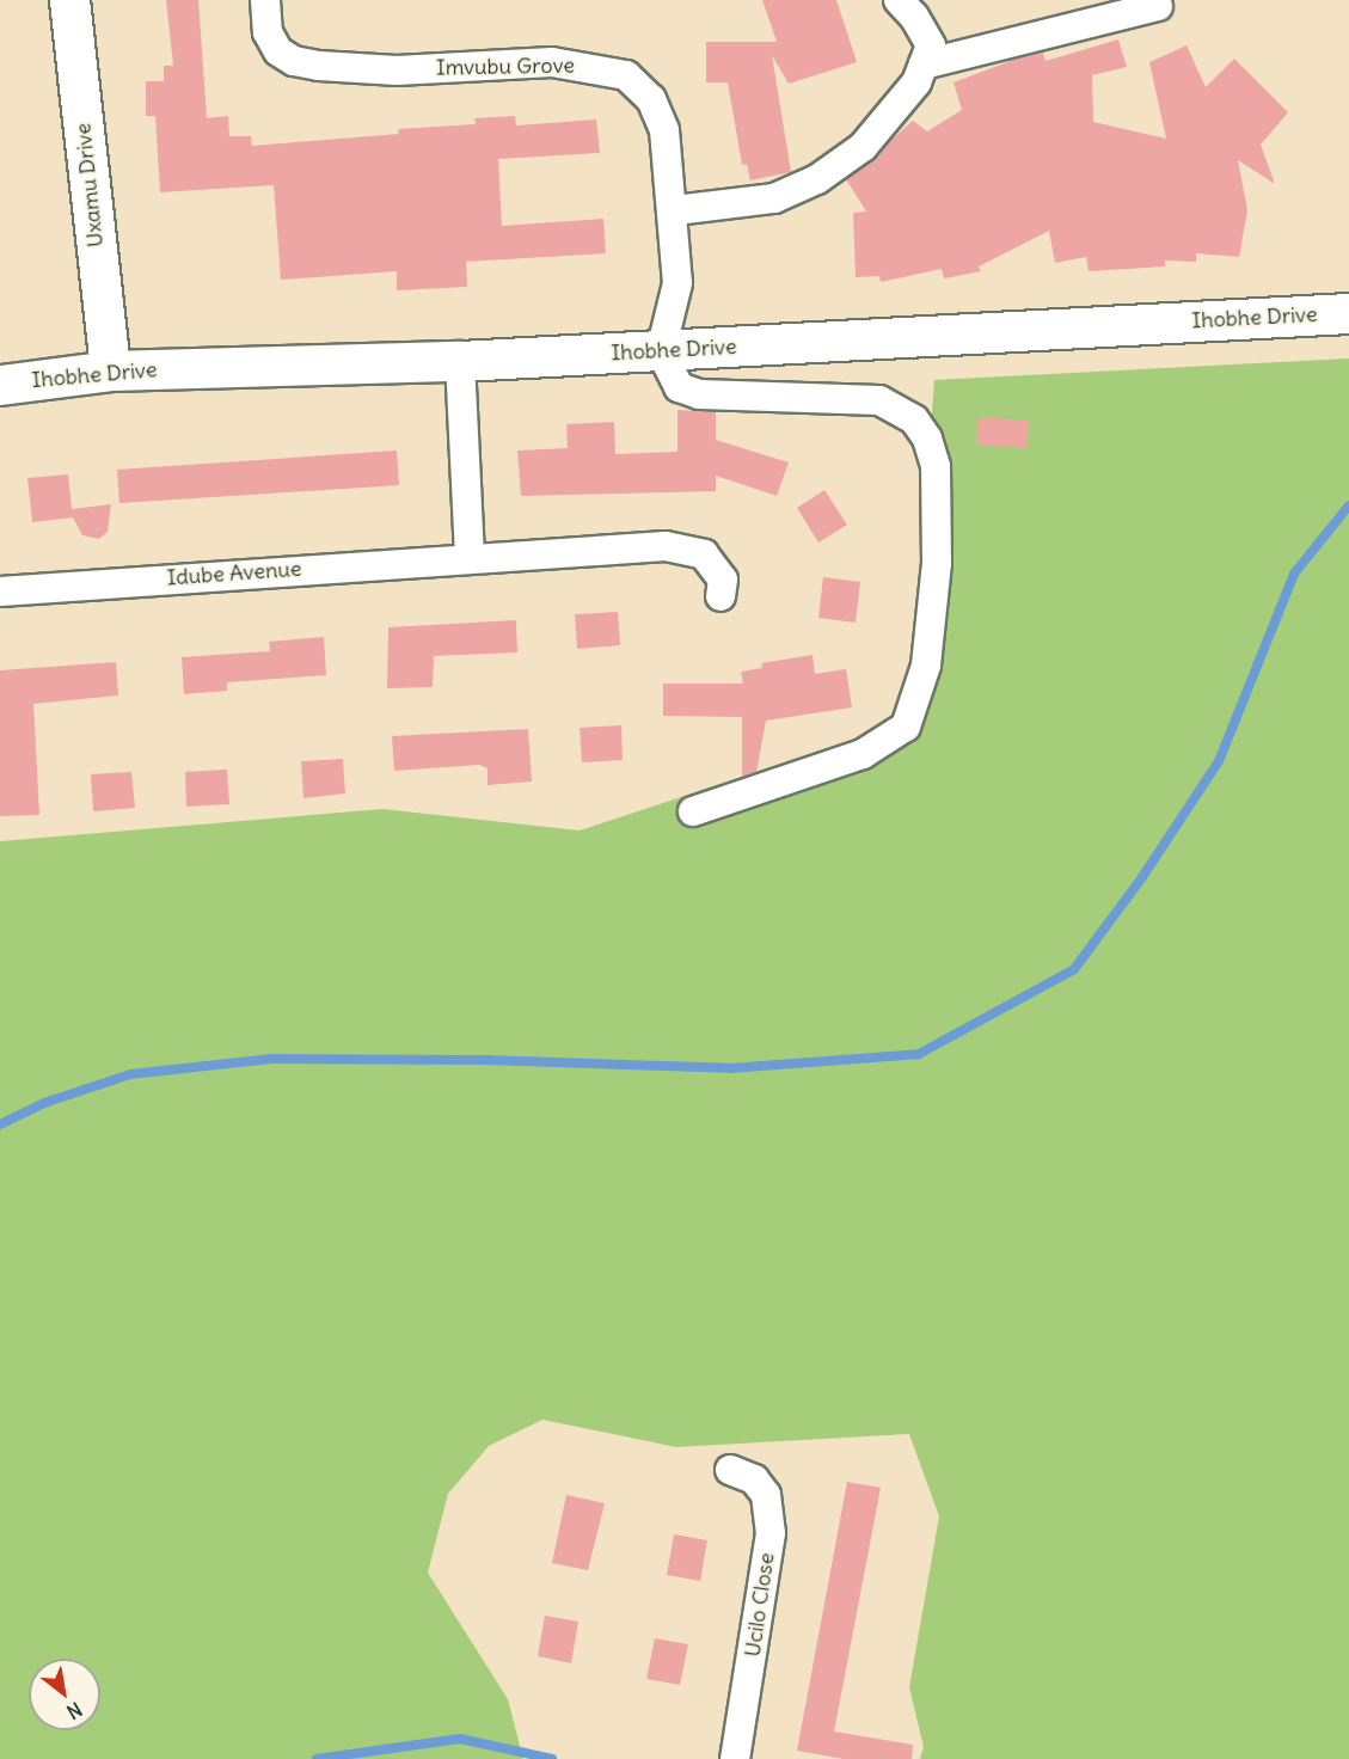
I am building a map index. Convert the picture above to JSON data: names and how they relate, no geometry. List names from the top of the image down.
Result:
{
  "streets": {
    "street": [
      "Imvubu Grove",
      "Uxamu Drive",
      "Ihobhe Drive",
      "Idube Avenue",
      "Ucilo Close"
    ]
  },
  "crossings": [
    ["Imvubu Grove", "Ihobhe Drive"],
    ["Uxamu Drive", "Ihobhe Drive"]
  ],
  "north": "bottom right"
}
